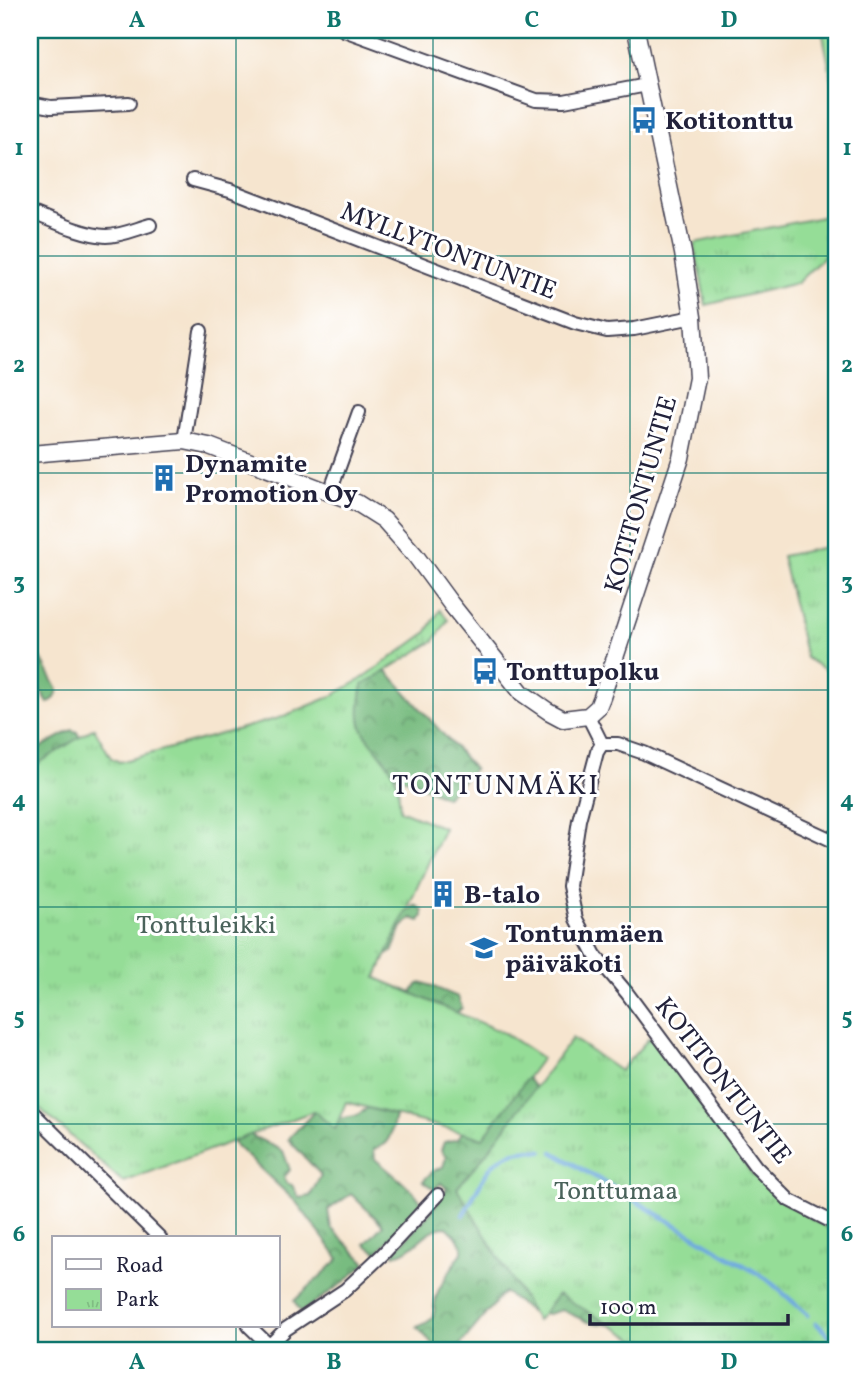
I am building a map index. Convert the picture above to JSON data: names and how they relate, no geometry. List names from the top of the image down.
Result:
{
  "streets": {
    "street": ["MYLLYTONTUNTIE", "KOTITONTUNTIE"]
  },
  "crossings": [
    ["MYLLYTONTUNTIE", "KOTITONTUNTIE"]
  ],
  "districts": ["TONTUNMÄKI"],
  "parks": ["Tonttuleikki", "Tonttumaa"],
  "places": {
    "bus stop": ["Kotitonttu", "Tonttupolku"],
    "building": ["Dynamite Promotion Oy", "B-talo"],
    "school or university": ["Tontunmäen päiväkoti"]
  },
  "legend": ["Road", "Park"],
  "scale_bar": "100 m",
  "grid": {
    "columns": [
      "A",
      "B",
      "C",
      "D"
    ],
    "rows": [
      "1",
      "2",
      "3",
      "4",
      "5",
      "6"
    ]
  }
}
